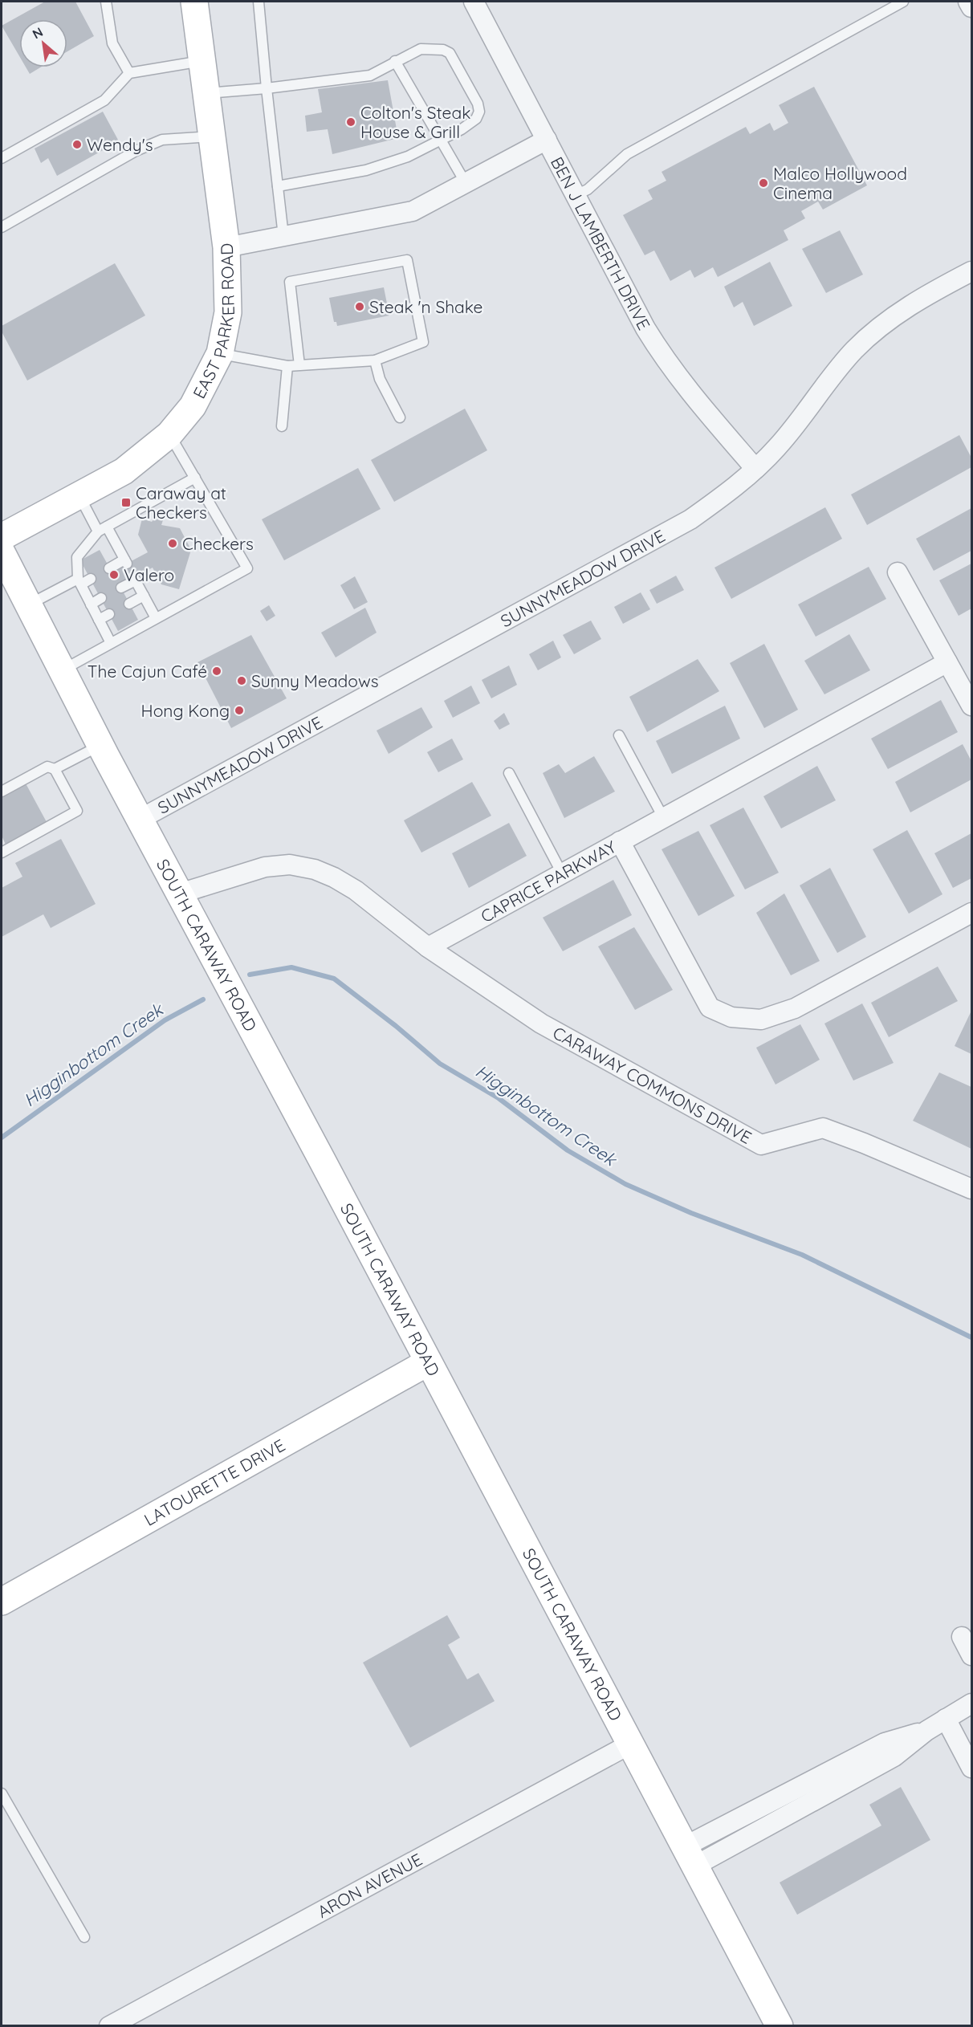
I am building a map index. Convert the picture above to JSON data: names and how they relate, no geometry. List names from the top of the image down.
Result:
{
  "streets": {
    "street": [
      "BEN J LAMBERTH DRIVE",
      "EAST PARKER ROAD",
      "SUNNYMEADOW DRIVE",
      "CAPRICE PARKWAY",
      "SOUTH CARAWAY ROAD",
      "CARAWAY COMMONS DRIVE",
      "LATOURETTE DRIVE",
      "ARON AVENUE"
    ]
  },
  "crossings": [
    ["BEN J LAMBERTH DRIVE", "SUNNYMEADOW DRIVE"],
    ["SUNNYMEADOW DRIVE", "SOUTH CARAWAY ROAD"],
    ["CAPRICE PARKWAY", "CARAWAY COMMONS DRIVE"],
    ["SOUTH CARAWAY ROAD", "LATOURETTE DRIVE"],
    ["SOUTH CARAWAY ROAD", "ARON AVENUE"]
  ],
  "water": ["Higginbottom Creek"],
  "places": {
    "other": [
      "Colton's Steak House & Grill",
      "Wendy's",
      "Malco Hollywood Cinema",
      "Steak 'n Shake",
      "Checkers",
      "Valero",
      "The Cajun Café",
      "Sunny Meadows",
      "Hong Kong"
    ],
    "transit": ["Caraway at Checkers"]
  },
  "north": "top left"
}
